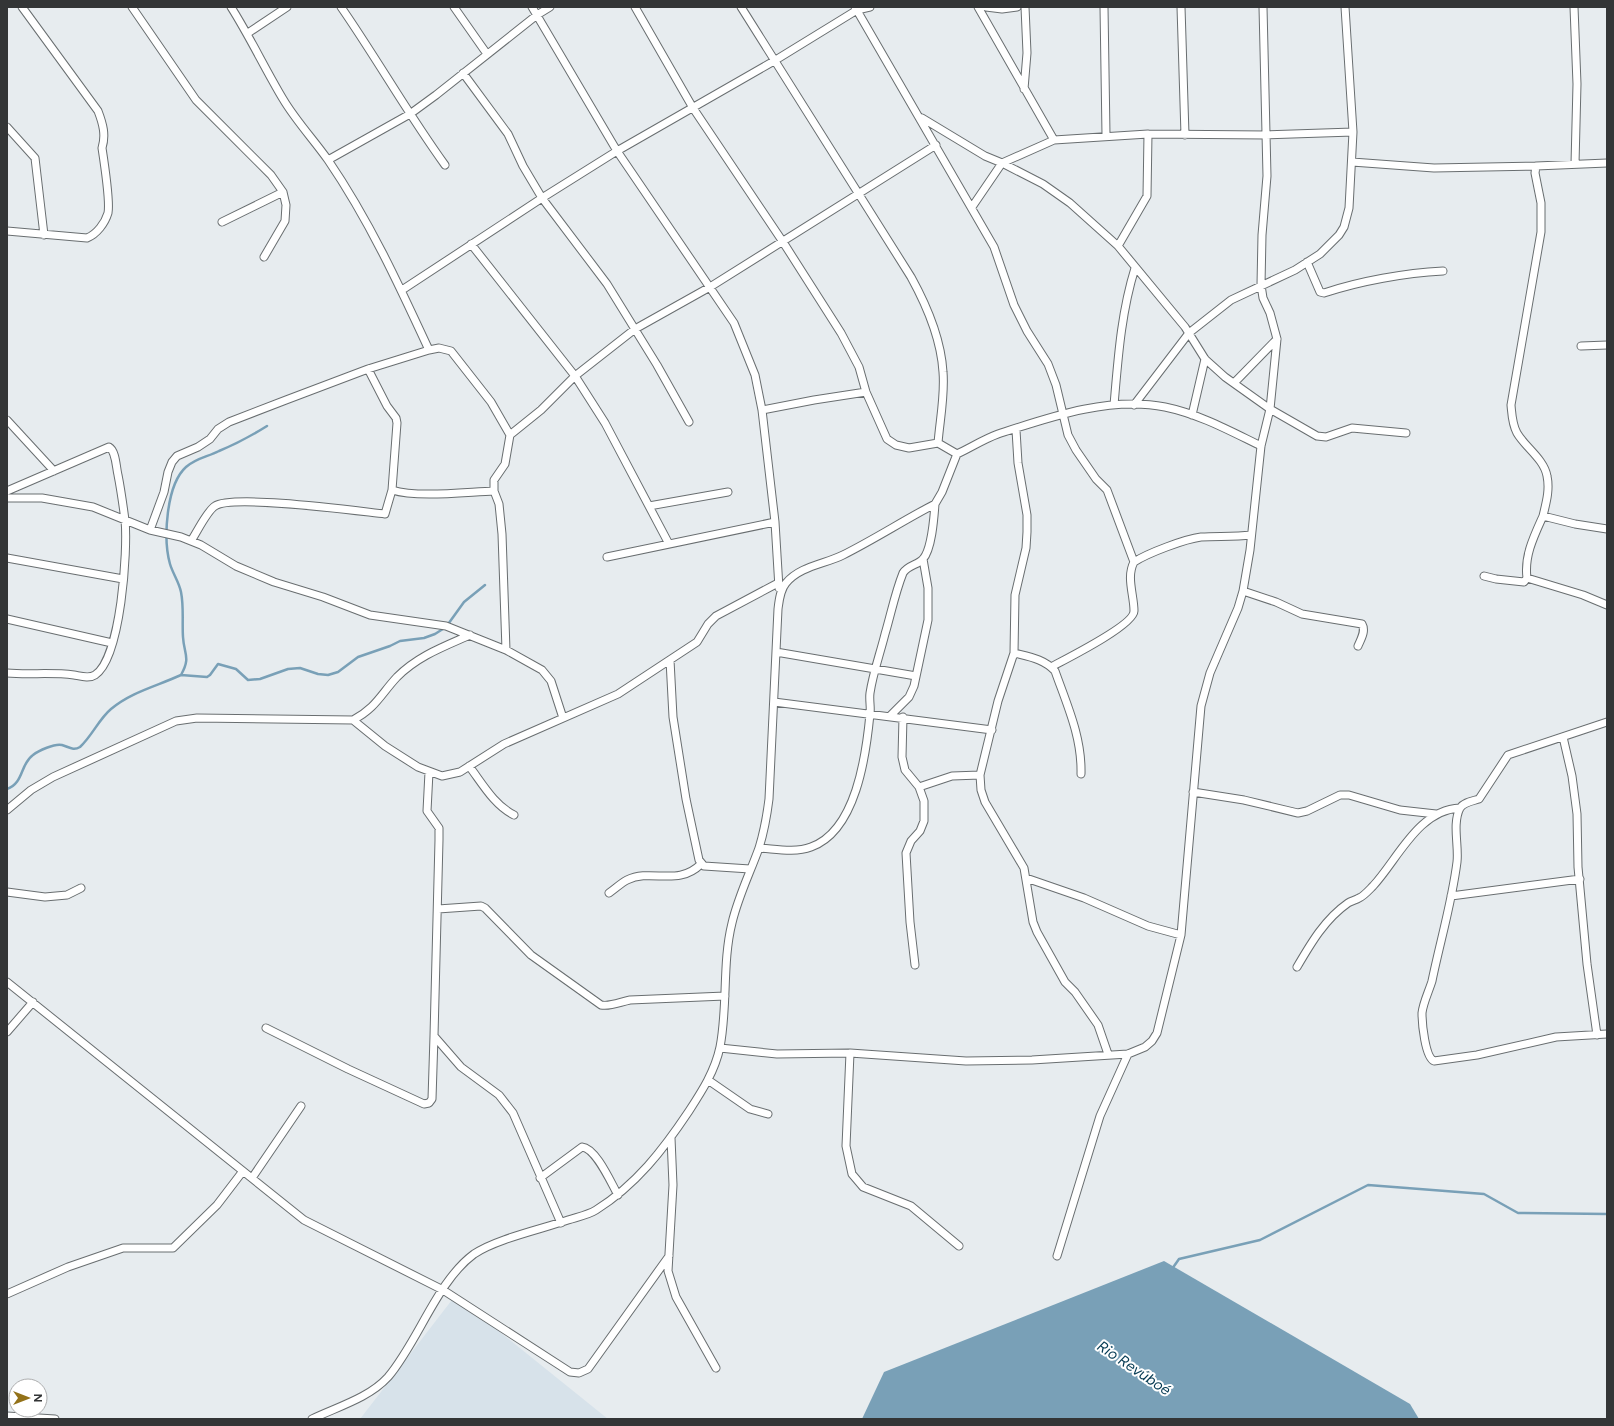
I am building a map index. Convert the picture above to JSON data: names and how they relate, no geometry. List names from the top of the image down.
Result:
{
  "water": ["Rio Revúboé"],
  "north": "right"
}
